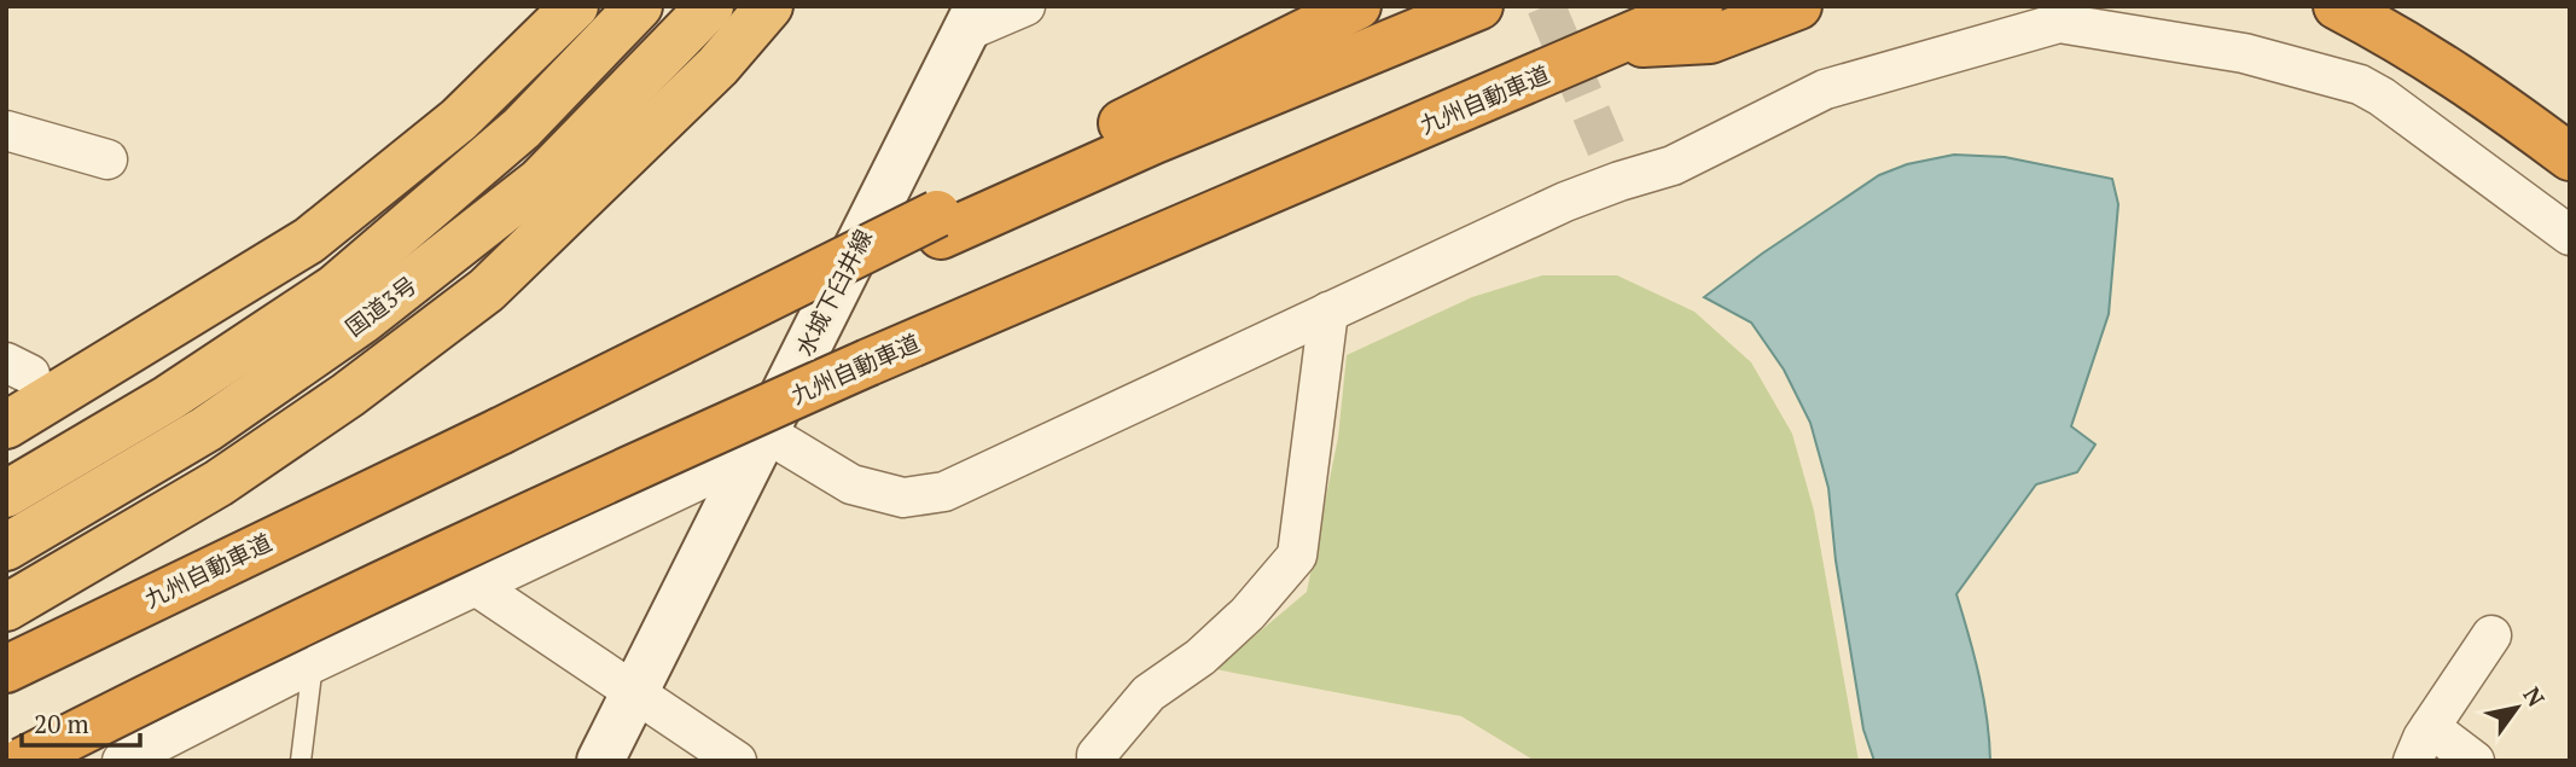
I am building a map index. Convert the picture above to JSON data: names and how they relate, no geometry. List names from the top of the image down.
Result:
{
  "streets": {
    "highway": ["九州自動車道", "国道3号"],
    "main road": ["水城下臼井線"]
  },
  "scale_bar": "20 m",
  "north": "top right"
}
